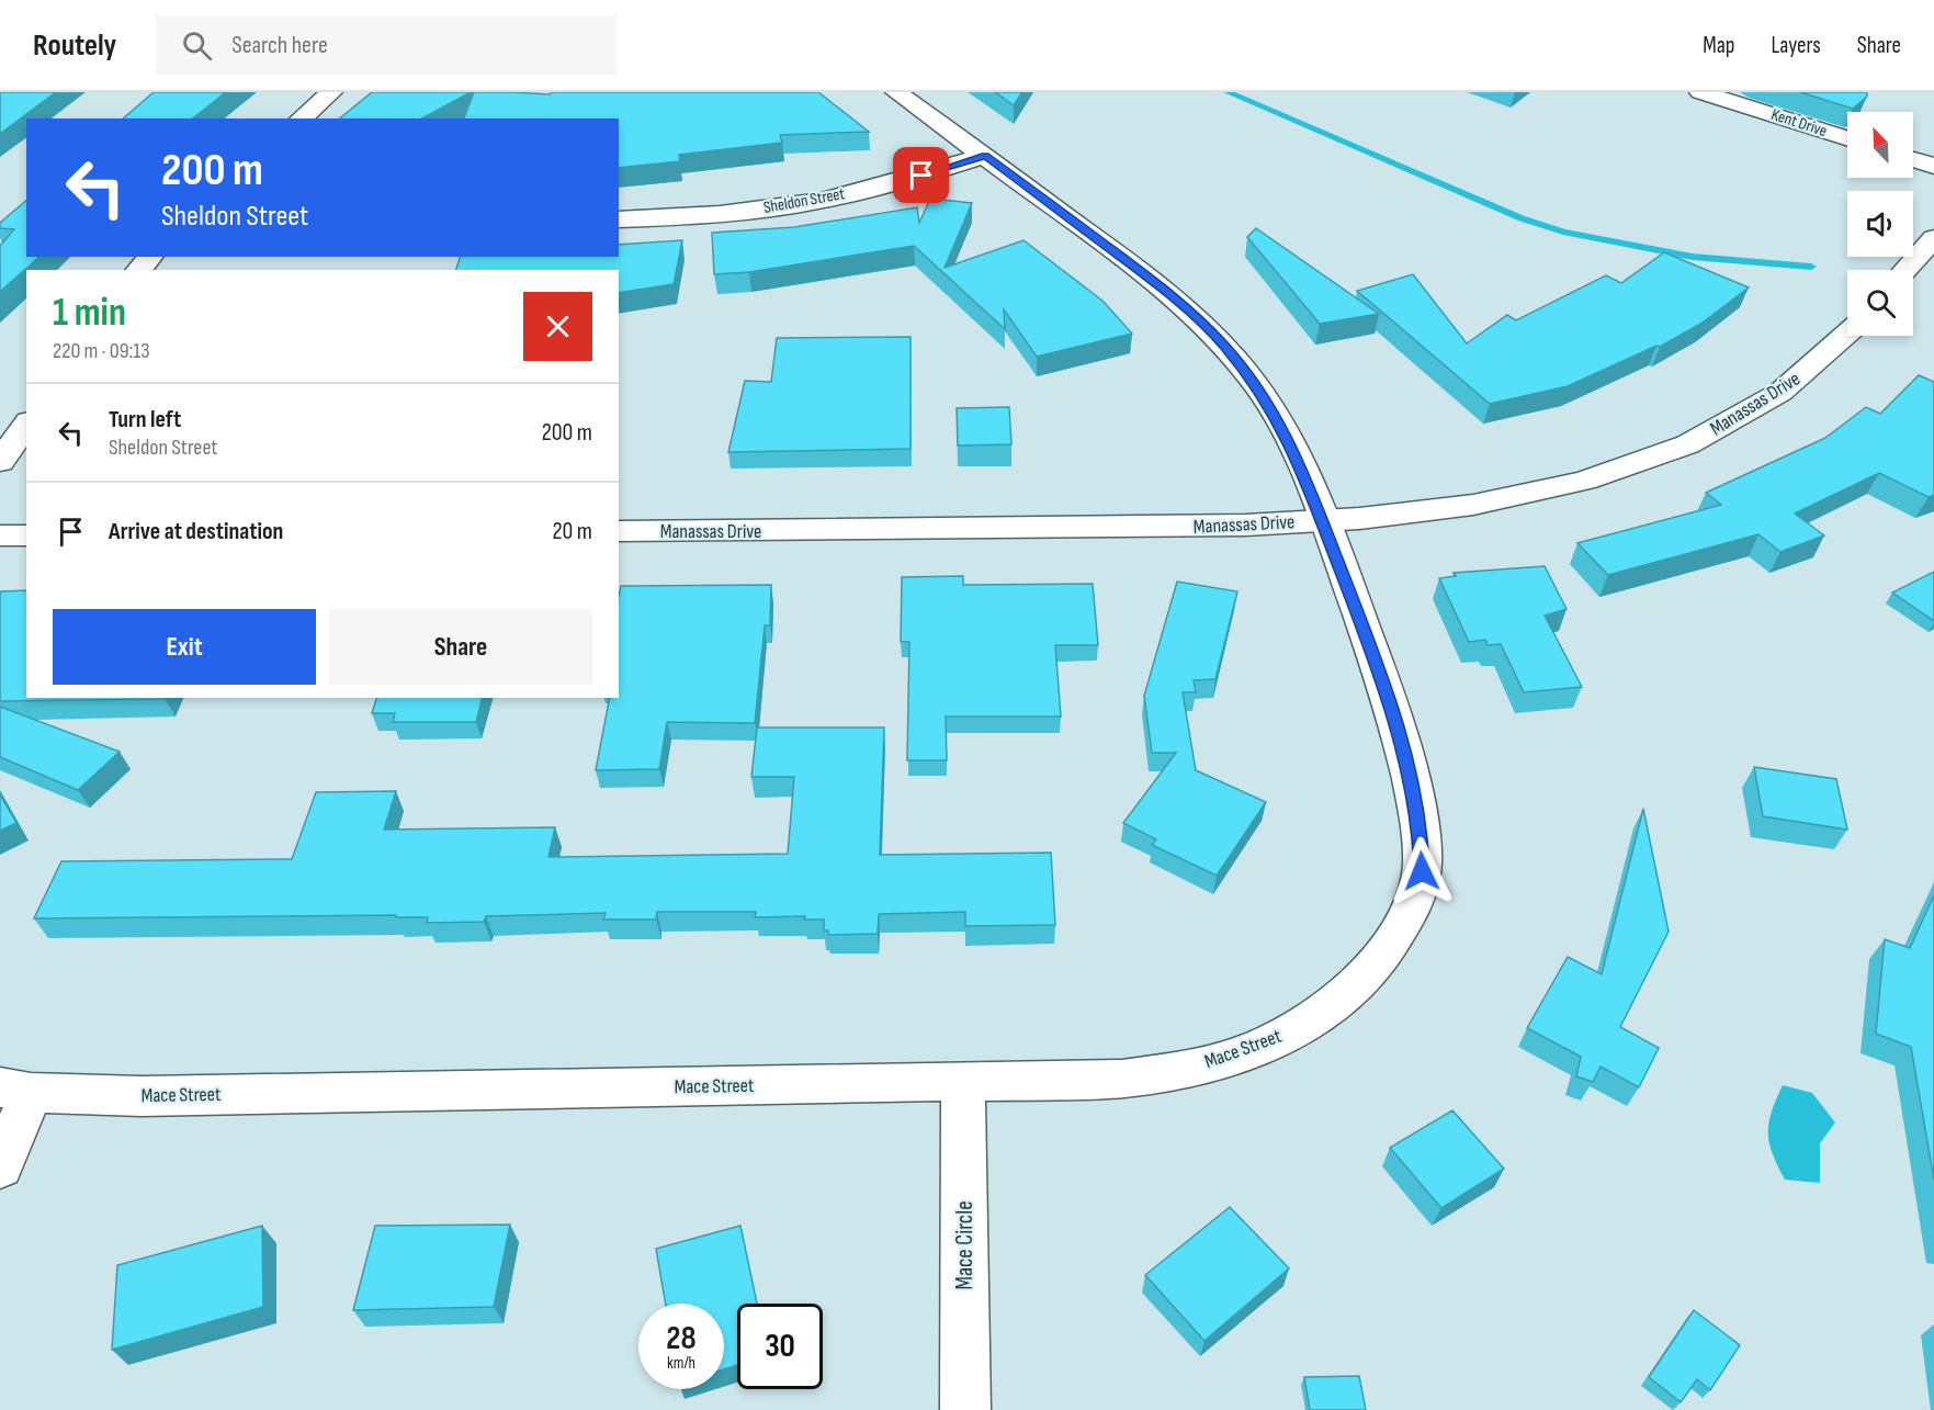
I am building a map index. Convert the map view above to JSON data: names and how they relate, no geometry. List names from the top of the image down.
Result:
{
  "streets": {
    "street": [
      "Kent Drive",
      "Sheldon Street",
      "Manassas Drive",
      "Mace Street",
      "Mace Circle"
    ]
  },
  "crossings": [
    ["Sheldon Street", "Mace Street"],
    ["Manassas Drive", "Mace Street"],
    ["Mace Street", "Mace Circle"]
  ],
  "north": "top left",
  "page": {
    "header": "Routely",
    "search": "Search here",
    "nav": ["Map", "Layers", "Share"],
    "turn": ["200 m", "Sheldon Street"],
    "heading": ["1 min", "220 m · 09:13"],
    "list": [
      {
        "name": "Turn left",
        "note": "Sheldon Street",
        "value": "200 m"
      },
      {
        "name": "Arrive at destination",
        "value": "20 m"
      }
    ],
    "buttons": ["Exit", "Share"],
    "speed": "28 km/h",
    "limit": "30"
  }
}
